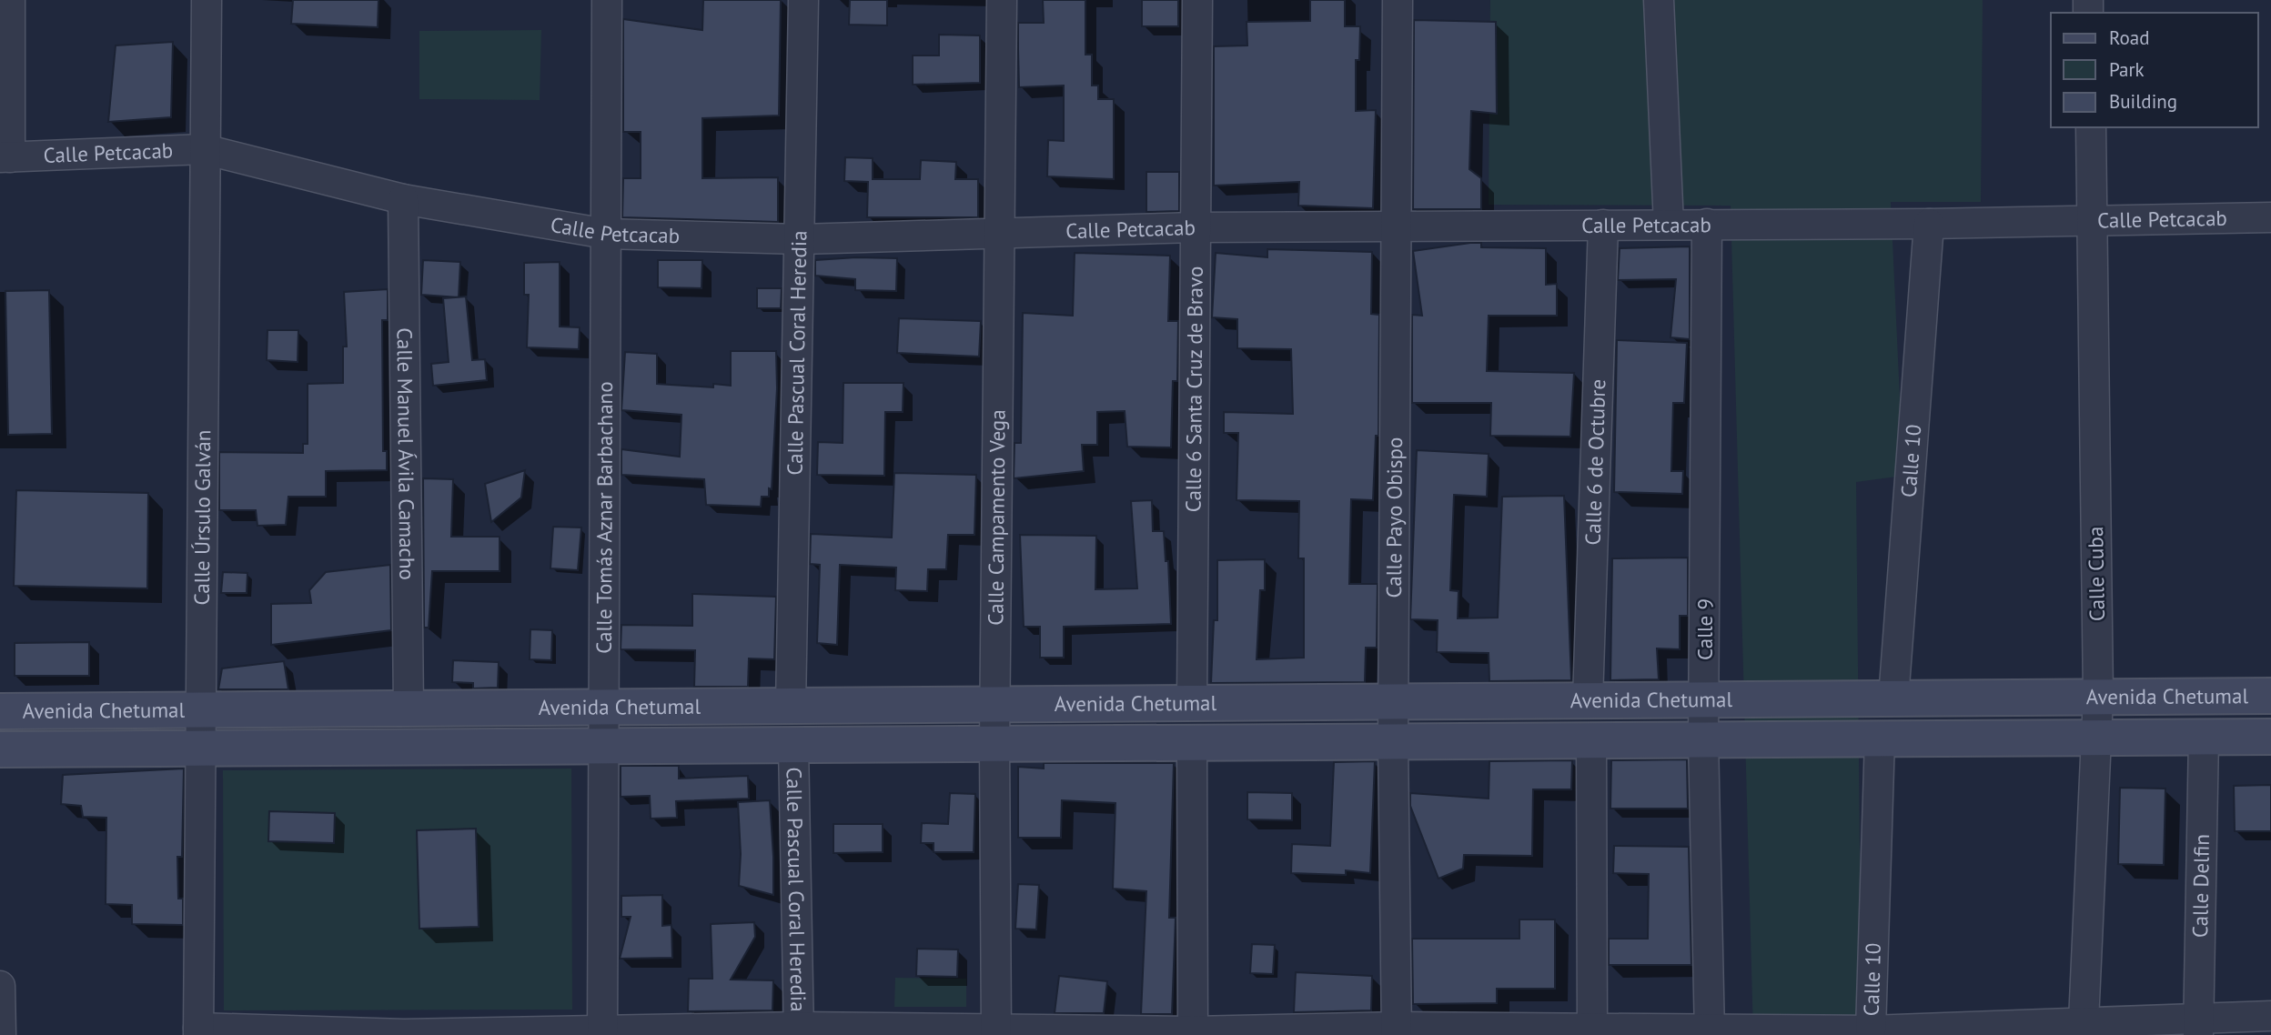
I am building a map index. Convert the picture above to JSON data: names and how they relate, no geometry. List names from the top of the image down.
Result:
{
  "streets": {
    "main road": ["Avenida Chetumal"],
    "street": [
      "Calle Petcacab",
      "Calle Pascual Coral Heredia",
      "Calle 6 Santa Cruz de Bravo",
      "Calle Manuel Ávila Camacho",
      "Calle 10",
      "Calle 6 de Octubre",
      "Calle Úrsulo Galván",
      "Calle Tomás Aznar Barbachano",
      "Calle Campamento Vega",
      "Calle Payo Obispo",
      "Calle Cuba",
      "Calle 9",
      "Calle Delfin"
    ]
  },
  "crossings": [
    ["Calle Petcacab", "Calle Pascual Coral Heredia"],
    ["Calle Petcacab", "Calle 6 Santa Cruz de Bravo"],
    ["Calle Petcacab", "Calle Manuel Ávila Camacho"],
    ["Calle Petcacab", "Calle 10"],
    ["Calle Petcacab", "Calle 6 de Octubre"],
    ["Calle Petcacab", "Calle Úrsulo Galván"],
    ["Calle Petcacab", "Calle Tomás Aznar Barbachano"],
    ["Calle Petcacab", "Calle Campamento Vega"],
    ["Calle Petcacab", "Calle Payo Obispo"],
    ["Calle Petcacab", "Calle Cuba"],
    ["Calle Petcacab", "Calle 9"],
    ["Calle Pascual Coral Heredia", "Avenida Chetumal"],
    ["Calle 6 Santa Cruz de Bravo", "Avenida Chetumal"],
    ["Calle Manuel Ávila Camacho", "Avenida Chetumal"],
    ["Calle 10", "Avenida Chetumal"],
    ["Calle 6 de Octubre", "Avenida Chetumal"],
    ["Calle Úrsulo Galván", "Avenida Chetumal"],
    ["Calle Tomás Aznar Barbachano", "Avenida Chetumal"],
    ["Calle Campamento Vega", "Avenida Chetumal"],
    ["Calle Payo Obispo", "Avenida Chetumal"],
    ["Calle Cuba", "Avenida Chetumal"],
    ["Calle 9", "Avenida Chetumal"],
    ["Avenida Chetumal", "Calle Delfin"]
  ],
  "legend": ["Road", "Park", "Building"]
}
